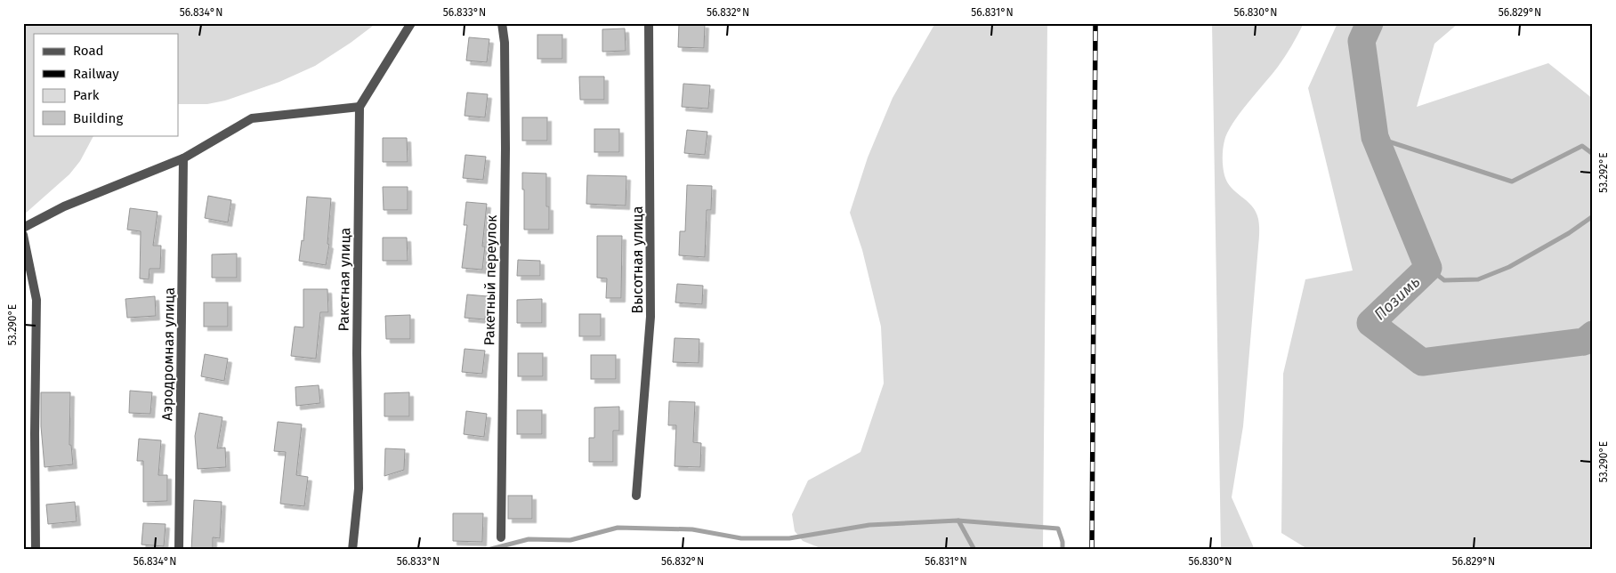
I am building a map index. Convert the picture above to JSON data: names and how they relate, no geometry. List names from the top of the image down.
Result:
{
  "streets": {
    "street": [
      "Высотная улица",
      "Ракетная улица",
      "Ракетный переулок",
      "Аэродромная улица"
    ]
  },
  "water": ["Позимь"],
  "legend": [
    "Road",
    "Railway",
    "Park",
    "Building"
  ],
  "coordinates": [
    "56.834°N",
    "56.833°N",
    "56.832°N",
    "56.831°N",
    "56.830°N",
    "56.829°N",
    "53.292°E",
    "53.290°E"
  ]
}
